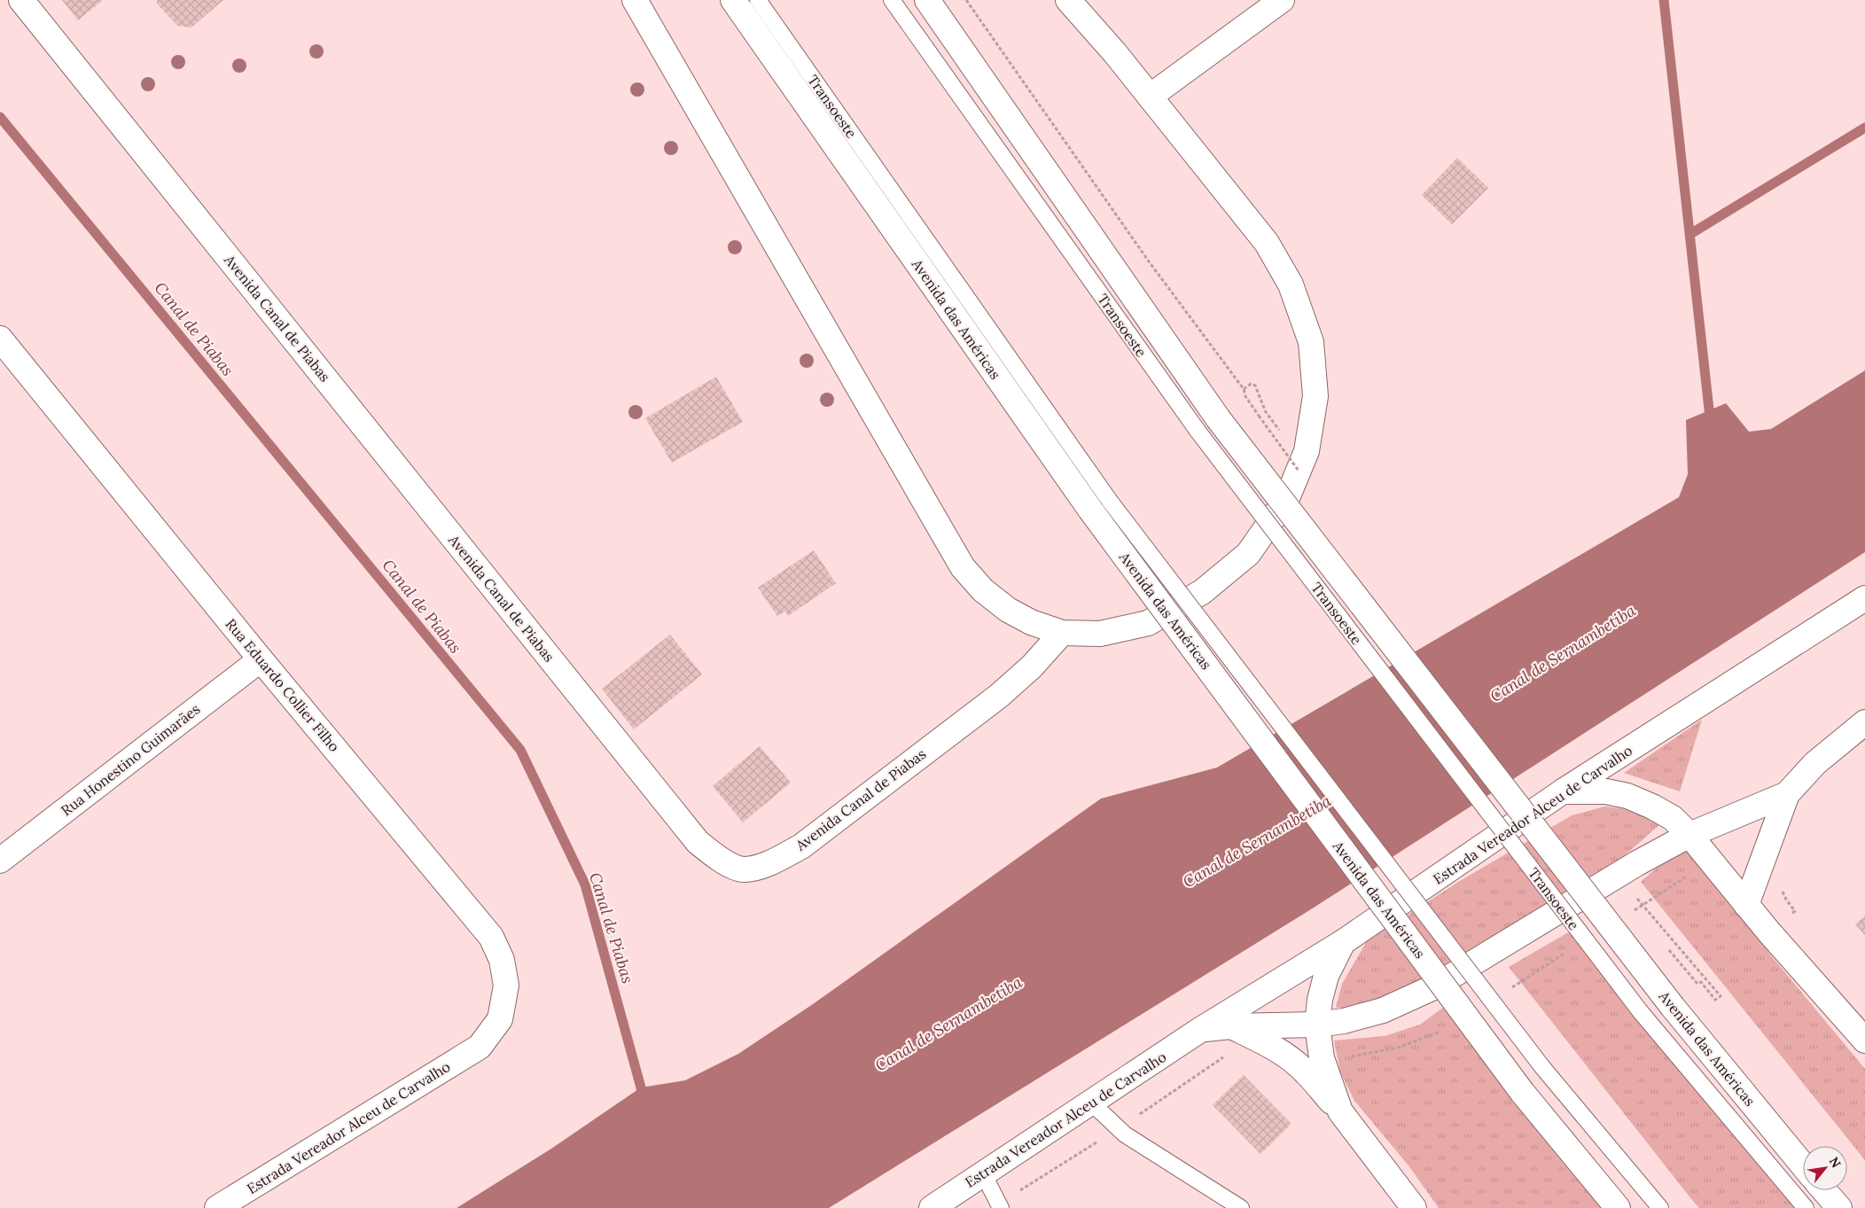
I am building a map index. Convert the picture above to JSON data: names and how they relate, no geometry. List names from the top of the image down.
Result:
{
  "streets": {
    "main road": [
      "Avenida Canal de Piabas",
      "Avenida das Américas",
      "Rua Eduardo Collier Filho",
      "Rua Honestino Guimarães",
      "Estrada Vereador Alceu de Carvalho"
    ],
    "lane": ["Transoeste"]
  },
  "crossings": [
    ["Transoeste", "Avenida das Américas"],
    ["Rua Eduardo Collier Filho", "Rua Honestino Guimarães"],
    ["Rua Eduardo Collier Filho", "Estrada Vereador Alceu de Carvalho"]
  ],
  "water": ["Canal de Piabas", "Canal de Sernambetiba"],
  "north": "top right"
}
